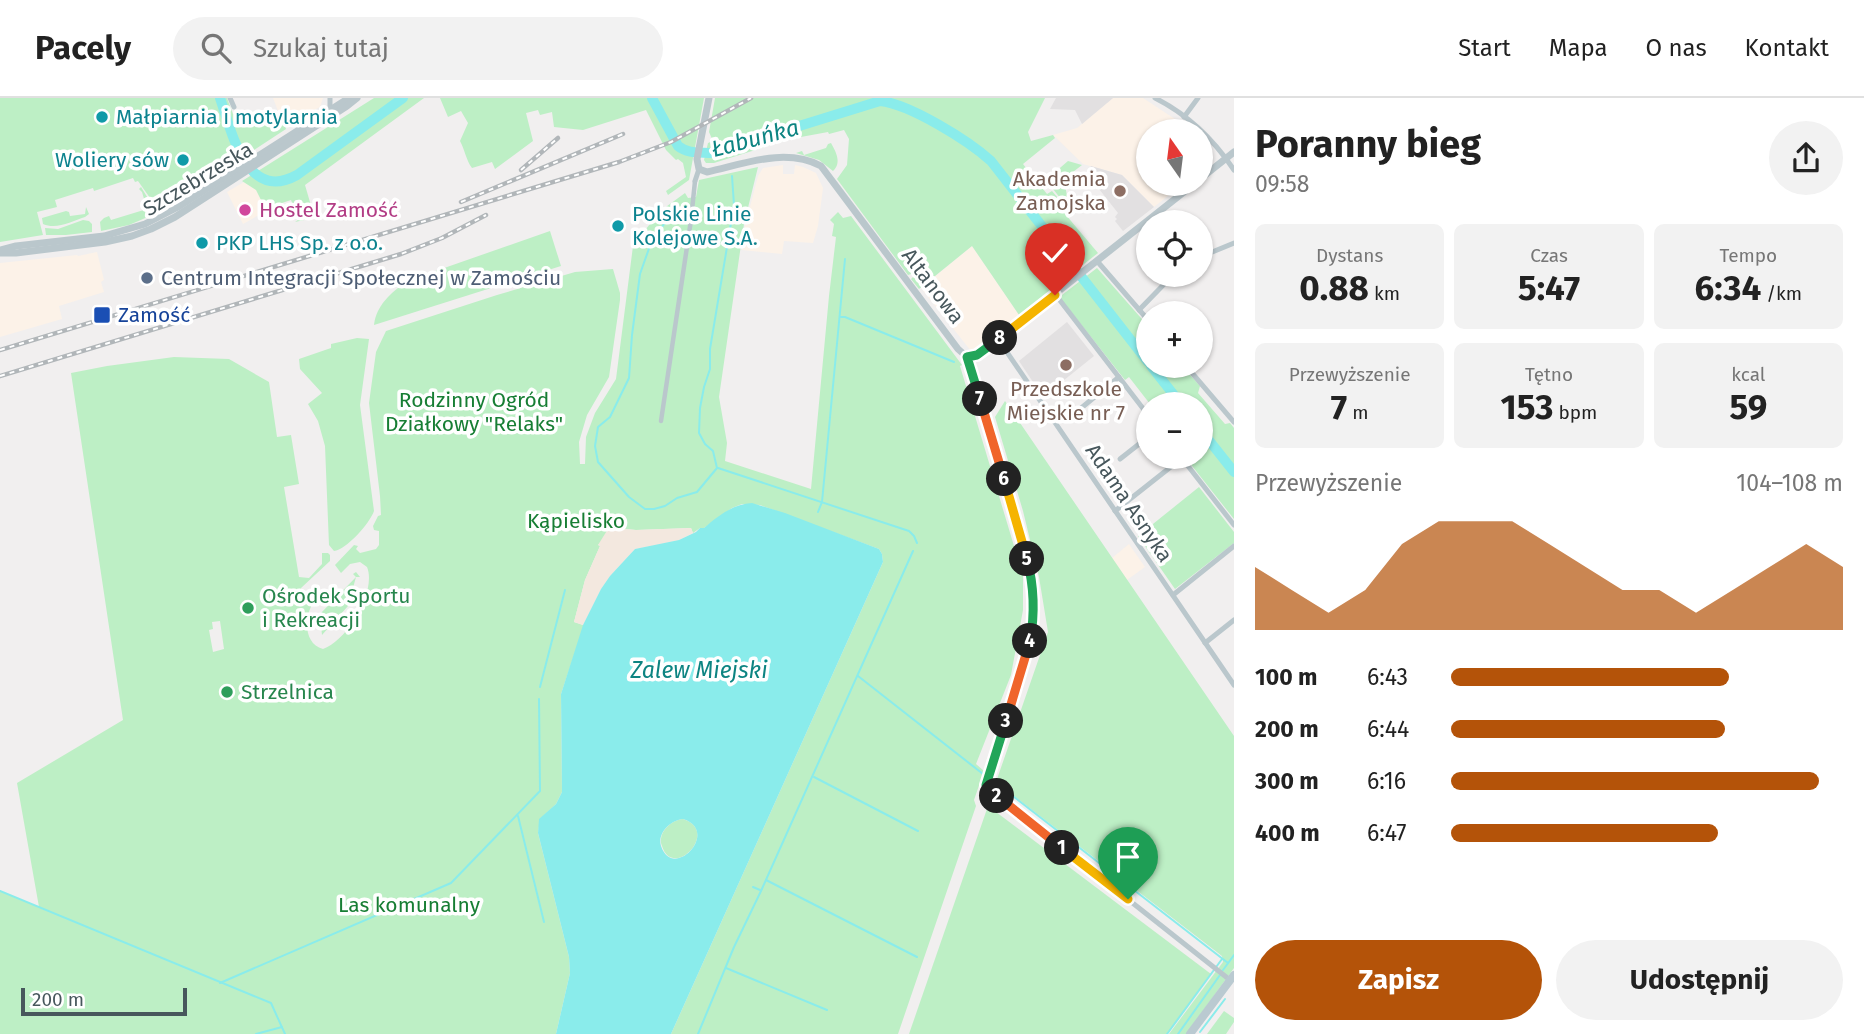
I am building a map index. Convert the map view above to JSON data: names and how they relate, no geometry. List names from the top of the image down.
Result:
{
  "streets": {
    "street": ["Szczebrzeska", "Altanowa", "Adama Asnyka"]
  },
  "water": ["Łabuńka", "Zalew Miejski"],
  "parks": ["Rodzinny Ogród Działkowy \"Relaks\"", "Kąpielisko", "Las komunalny"],
  "places": {
    "other": [
      "Małpiarnia i motylarnia",
      "Woliery sów",
      "Akademia Zamojska",
      "Hostel Zamość",
      "Polskie Linie Kolejowe S.A.",
      "PKP LHS Sp. z o.o.",
      "Centrum Integracji Społecznej w Zamościu",
      "Przedszkole Miejskie nr 7",
      "Ośrodek Sportu i Rekreacji",
      "Strzelnica"
    ],
    "transit": ["Zamość"]
  },
  "scale_bar": "200 m",
  "north": "top",
  "page": {
    "header": "Pacely",
    "search": "Szukaj tutaj",
    "nav": [
      "Start",
      "Mapa",
      "O nas",
      "Kontakt"
    ],
    "heading": ["Poranny bieg", "09:58"],
    "map_buttons": ["+", "−"],
    "stats": [
      ["Dystans", "0.88 km"],
      ["Czas", "5:47"],
      ["Tempo", "6:34 /km"],
      ["Przewyższenie", "7 m"],
      ["Tętno", "153 bpm"],
      ["kcal", "59"]
    ],
    "pins": [
      "8",
      "7",
      "6",
      "5",
      "4",
      "3",
      "2",
      "1"
    ],
    "chart": ["Przewyższenie", "104–108 m"],
    "list": [
      {
        "name": "100 m",
        "note": "6:43"
      },
      {
        "name": "200 m",
        "note": "6:44"
      },
      {
        "name": "300 m",
        "note": "6:16"
      },
      {
        "name": "400 m",
        "note": "6:47"
      }
    ],
    "buttons": ["Zapisz", "Udostępnij"],
    "scale": "200 m"
  }
}
